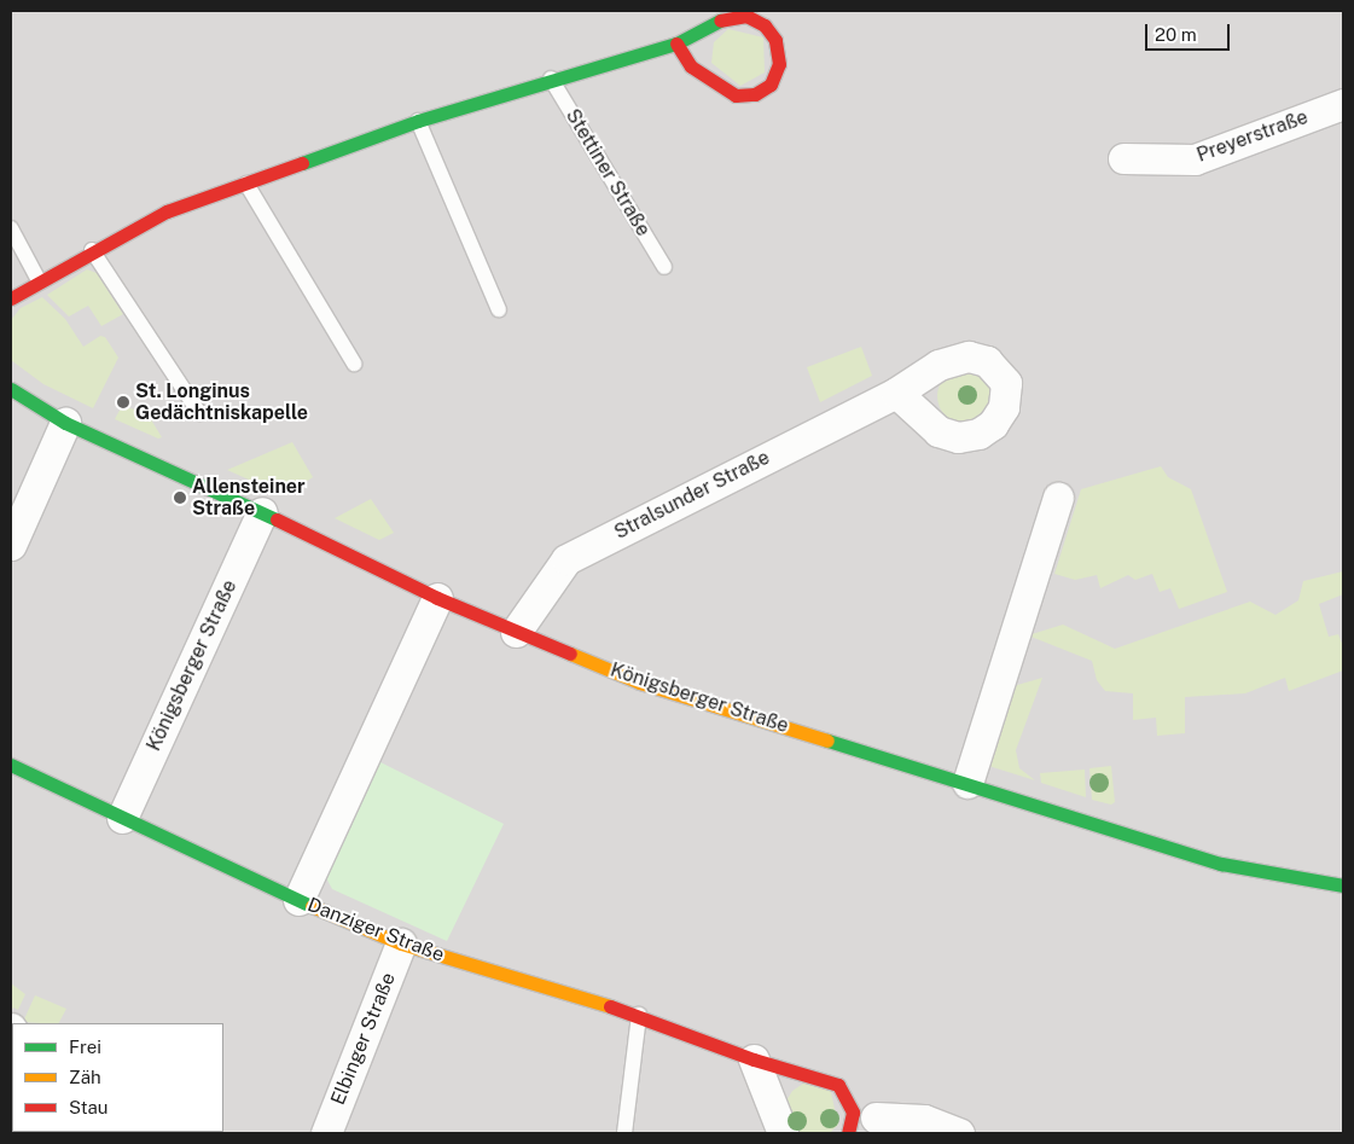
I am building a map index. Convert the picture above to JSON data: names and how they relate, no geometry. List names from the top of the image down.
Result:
{
  "streets": {
    "street": [
      "Preyerstraße",
      "Stralsunder Straße",
      "Königsberger Straße",
      "Danziger Straße",
      "Elbinger Straße"
    ],
    "lane": ["Stettiner Straße"]
  },
  "crossings": [
    ["Stralsunder Straße", "Königsberger Straße"],
    ["Königsberger Straße", "Danziger Straße"],
    ["Danziger Straße", "Elbinger Straße"]
  ],
  "places": ["St. Longinus Gedächtniskapelle", "Allensteiner Straße"],
  "legend": ["Frei", "Zäh", "Stau"],
  "scale_bar": "20 m"
}
